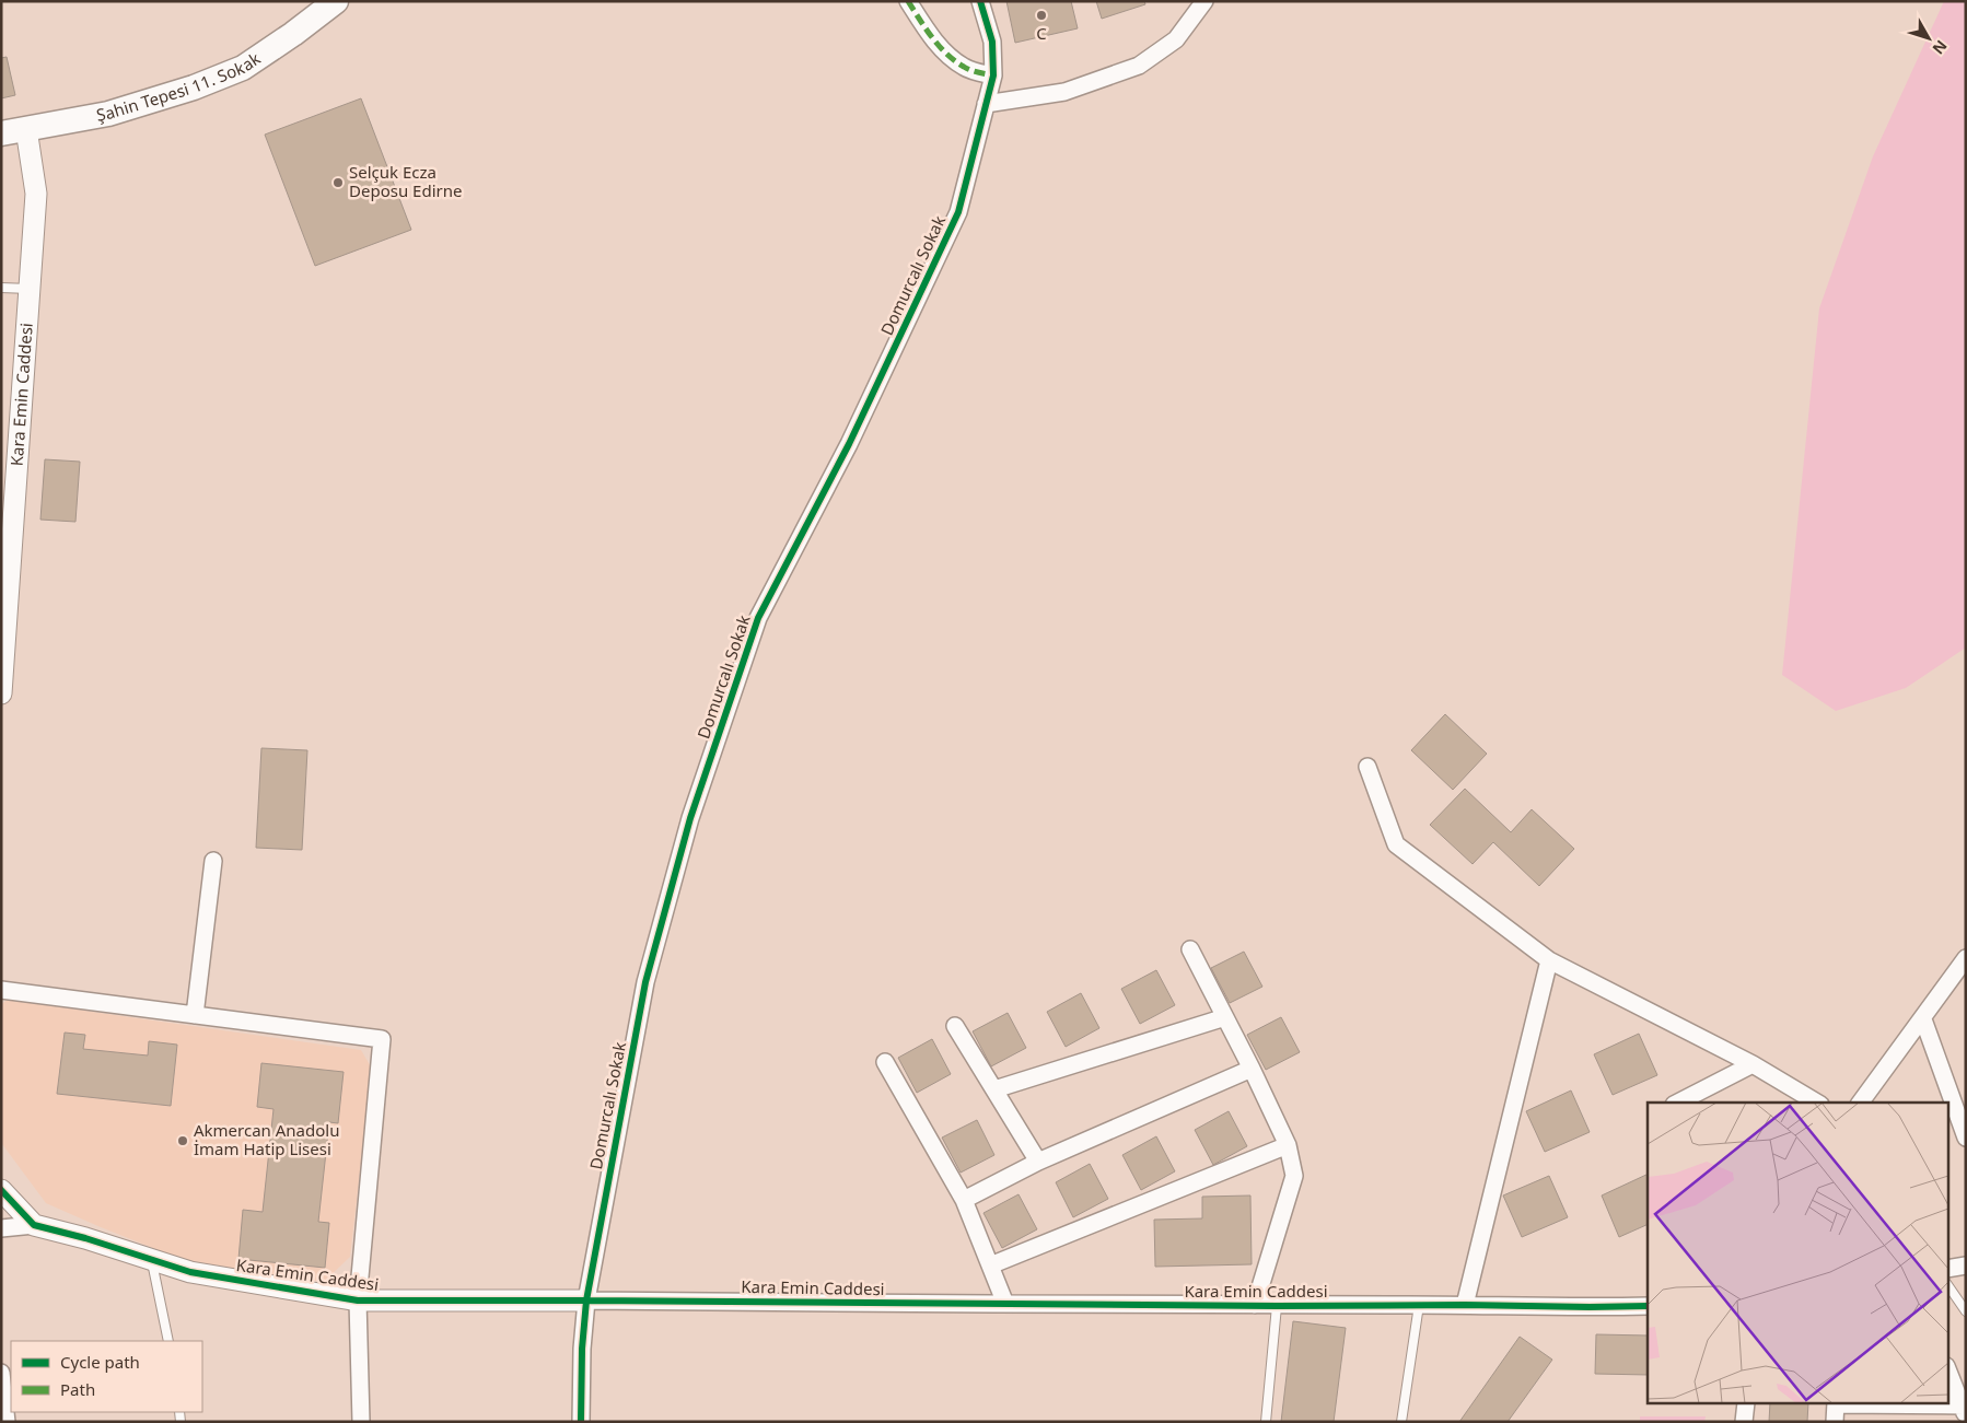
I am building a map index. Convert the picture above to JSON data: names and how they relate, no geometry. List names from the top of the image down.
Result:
{
  "streets": {
    "main road": ["Şahin Tepesi 11. Sokak"],
    "street": ["Domurcalı Sokak", "Kara Emin Caddesi"]
  },
  "crossings": [
    ["Şahin Tepesi 11. Sokak", "Kara Emin Caddesi"],
    ["Domurcalı Sokak", "Kara Emin Caddesi"]
  ],
  "places": ["C", "Selçuk Ecza Deposu Edirne", "Akmercan Anadolu İmam Hatip Lisesi"],
  "legend": ["Cycle path", "Path"],
  "north": "bottom right"
}
